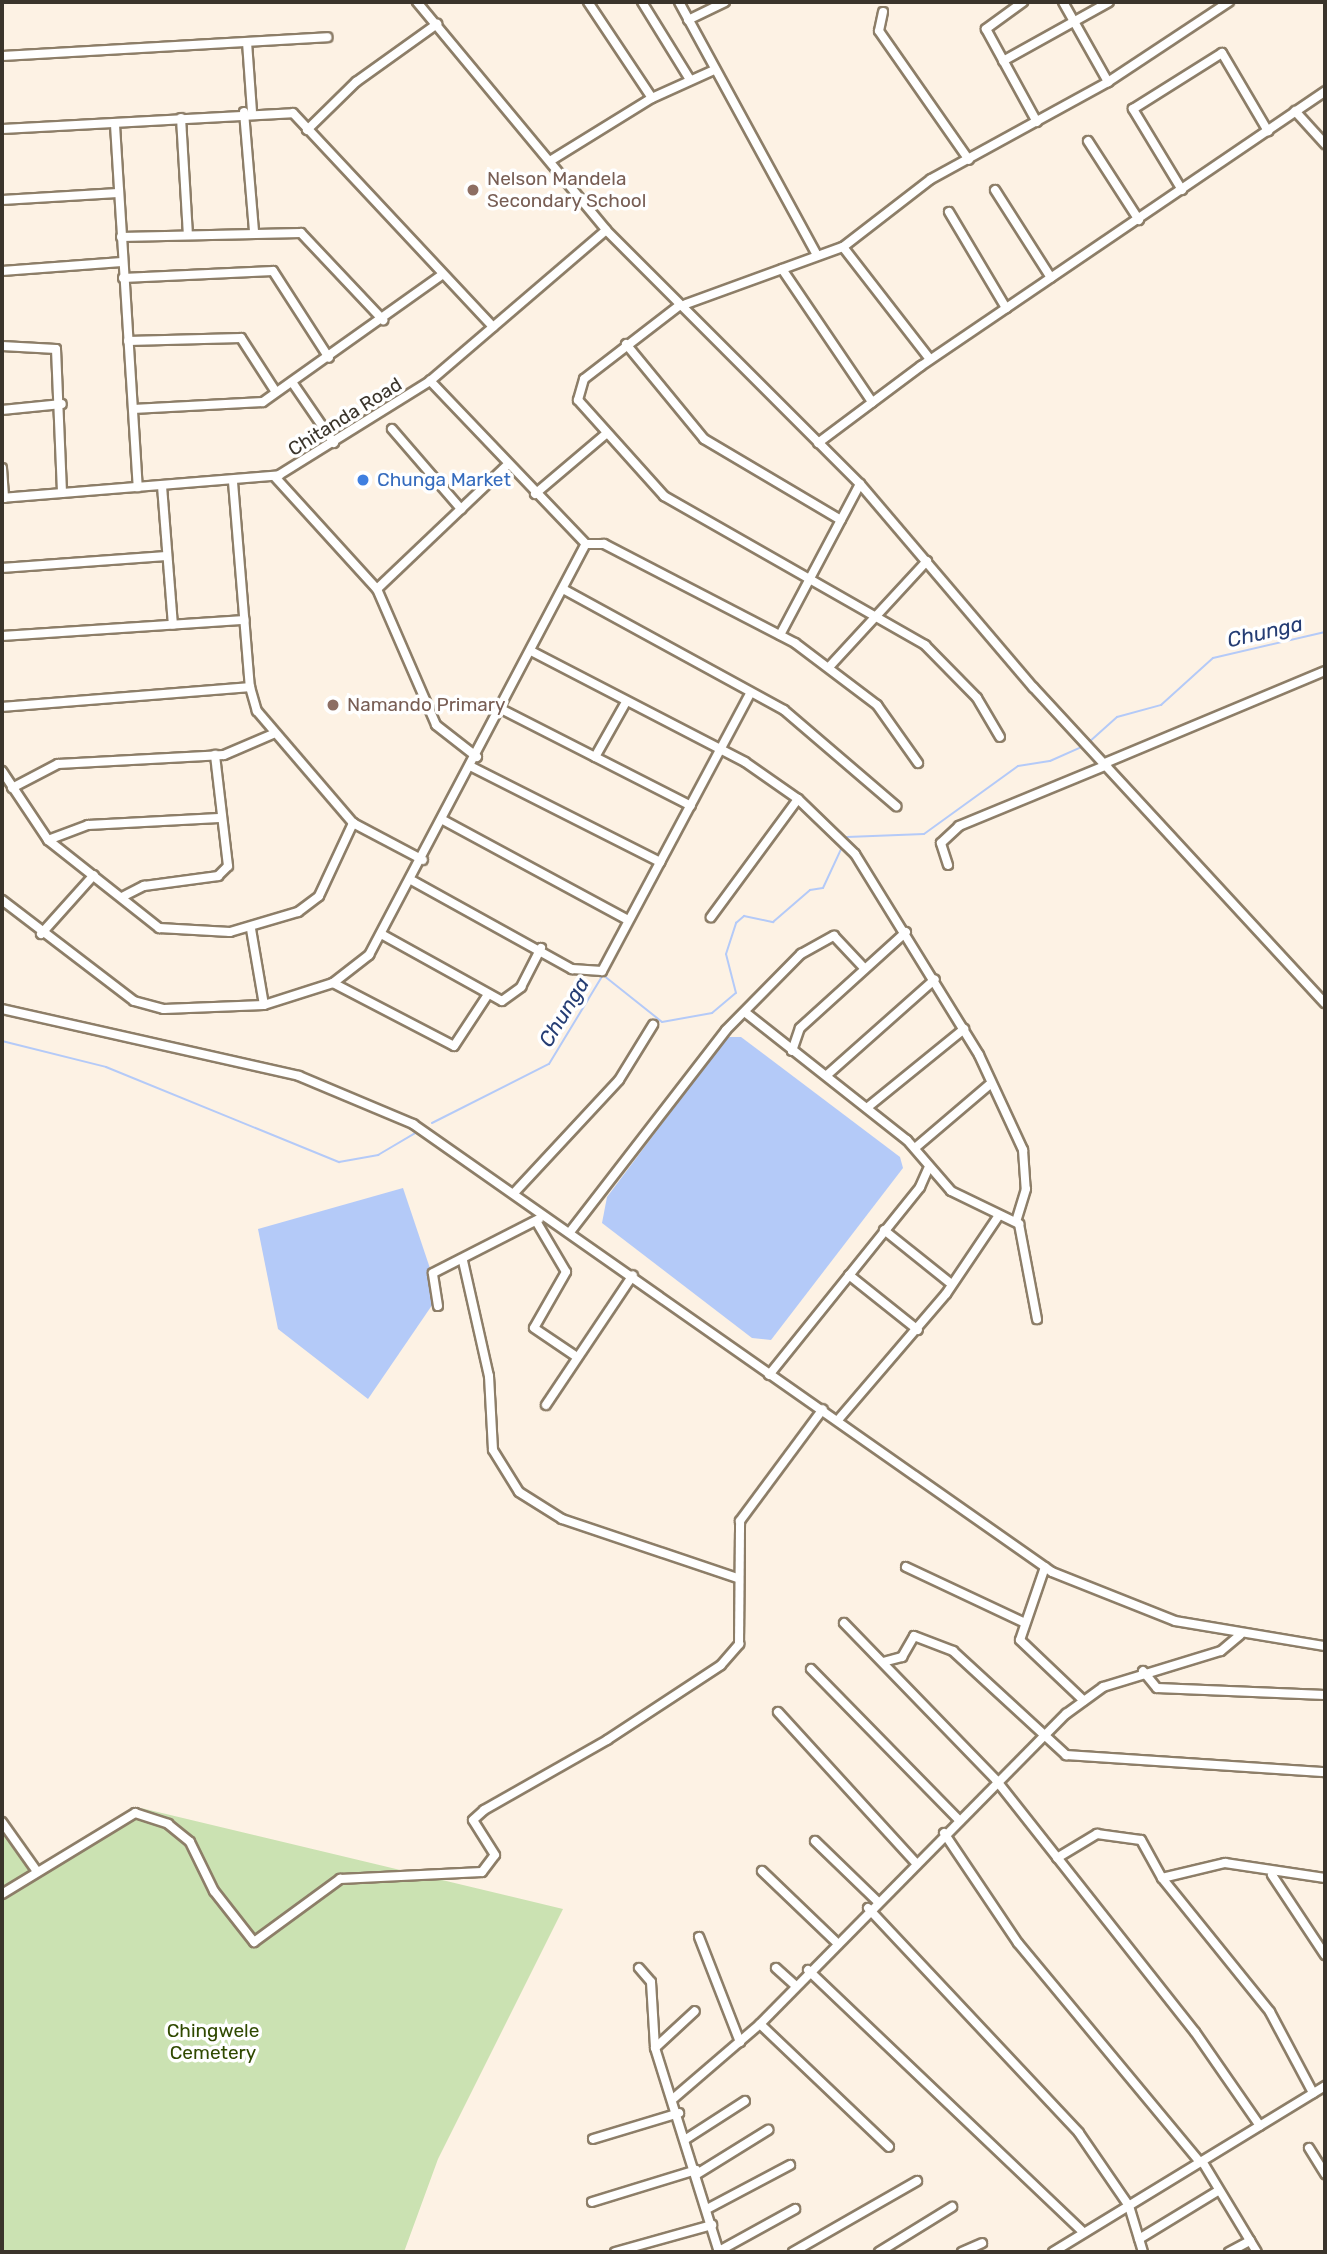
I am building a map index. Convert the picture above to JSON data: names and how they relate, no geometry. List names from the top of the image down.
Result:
{
  "streets": {
    "street": ["Chitanda Road"]
  },
  "water": ["Chunga"],
  "parks": ["Chingwele Cemetery"],
  "places": ["Nelson Mandela Secondary School", "Chunga Market", "Namando Primary"]
}
